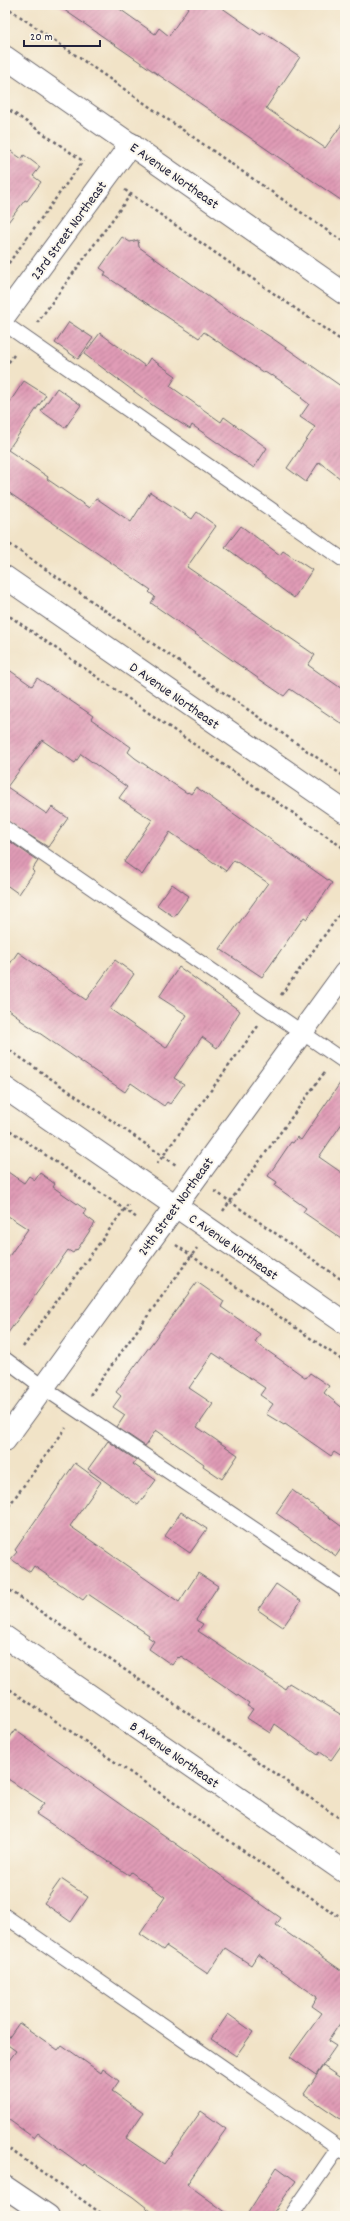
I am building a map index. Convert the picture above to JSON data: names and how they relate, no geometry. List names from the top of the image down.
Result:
{
  "streets": {
    "street": [
      "E Avenue Northeast",
      "23rd Street Northeast",
      "D Avenue Northeast",
      "24th Street Northeast",
      "C Avenue Northeast",
      "B Avenue Northeast"
    ]
  },
  "crossings": [
    ["E Avenue Northeast", "23rd Street Northeast"],
    ["24th Street Northeast", "C Avenue Northeast"]
  ],
  "scale_bar": "20 m"
}
